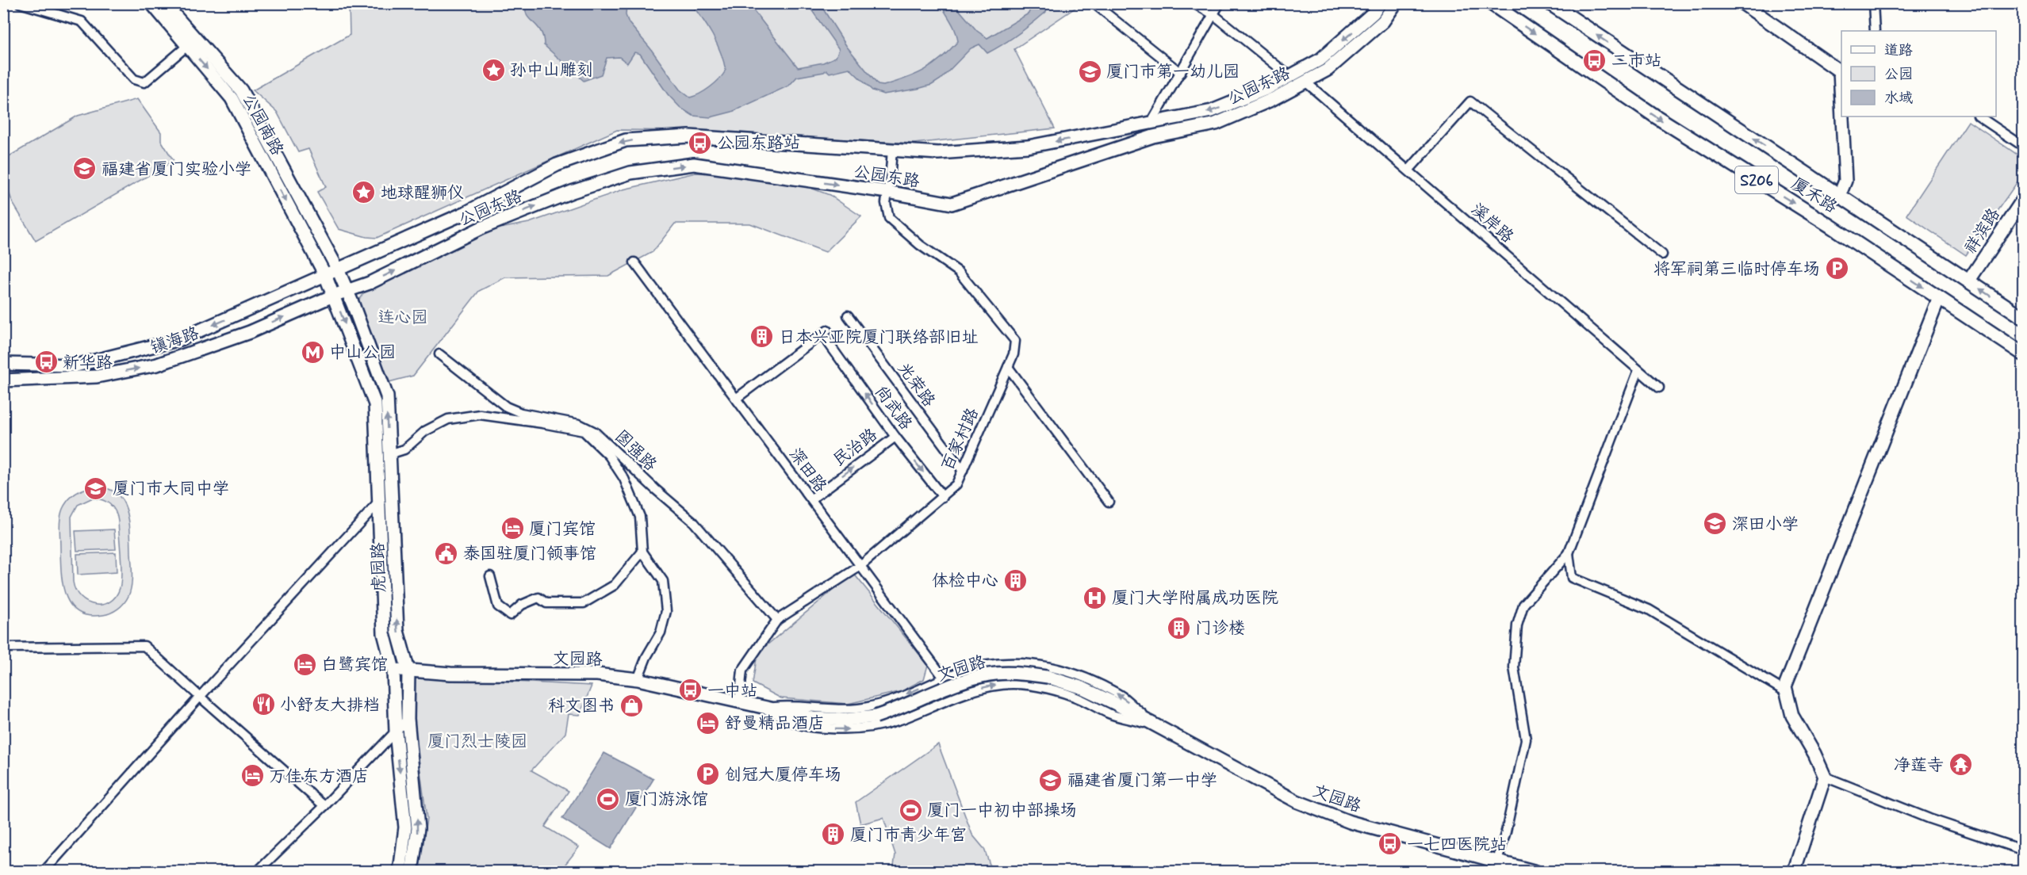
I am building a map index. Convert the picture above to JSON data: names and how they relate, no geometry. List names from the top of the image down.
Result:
{
  "streets": {
    "main road": [
      "公园东路",
      "公园南路",
      "S206",
      "厦禾路",
      "祥滨路",
      "镇海路",
      "虎园路",
      "文园路"
    ],
    "street": [
      "溪岸路",
      "光荣路",
      "尚武路",
      "百家村路",
      "民治路",
      "图强路",
      "深田路"
    ]
  },
  "crossings": [
    ["公园东路", "公园南路"],
    ["公园东路", "溪岸路"],
    ["公园东路", "镇海路"],
    ["公园东路", "百家村路"],
    ["公园东路", "虎园路"],
    ["公园南路", "镇海路"],
    ["公园南路", "虎园路"],
    ["厦禾路", "祥滨路"],
    ["镇海路", "虎园路"],
    ["光荣路", "百家村路"],
    ["尚武路", "百家村路"],
    ["尚武路", "民治路"],
    ["尚武路", "深田路"],
    ["百家村路", "图强路"],
    ["百家村路", "深田路"],
    ["百家村路", "文园路"],
    ["民治路", "深田路"],
    ["虎园路", "文园路"]
  ],
  "one_way": ["民治路"],
  "parks": ["连心园", "厦门烈士陵园"],
  "places": {
    "bus stop": [
      "二市站",
      "公园东路站",
      "新华路",
      "一中站",
      "一七四医院站"
    ],
    "place": ["孙中山雕刻", "地球醒狮仪"],
    "school or university": [
      "厦门市第一幼儿园",
      "福建省厦门实验小学",
      "厦门市大同中学",
      "深田小学",
      "福建省厦门第一中学"
    ],
    "parking": ["将军祠第三临时停车场", "创冠大厦停车场"],
    "building": [
      "日本兴亚院厦门联络部旧址",
      "体检中心",
      "门诊楼",
      "厦门市青少年宫"
    ],
    "metro station": ["中山公园"],
    "hotel": [
      "厦门宾馆",
      "白鹭宾馆",
      "舒曼精品酒店",
      "万佳东方酒店"
    ],
    "public building": ["泰国驻厦门领事馆"],
    "hospital": ["厦门大学附属成功医院"],
    "restaurant": ["小舒友大排档"],
    "shop": ["科文图书"],
    "temple": ["净莲寺"],
    "sports": ["厦门游泳馆", "厦门一中初中部操场"]
  },
  "legend": ["道路", "公园", "水域"]
}
